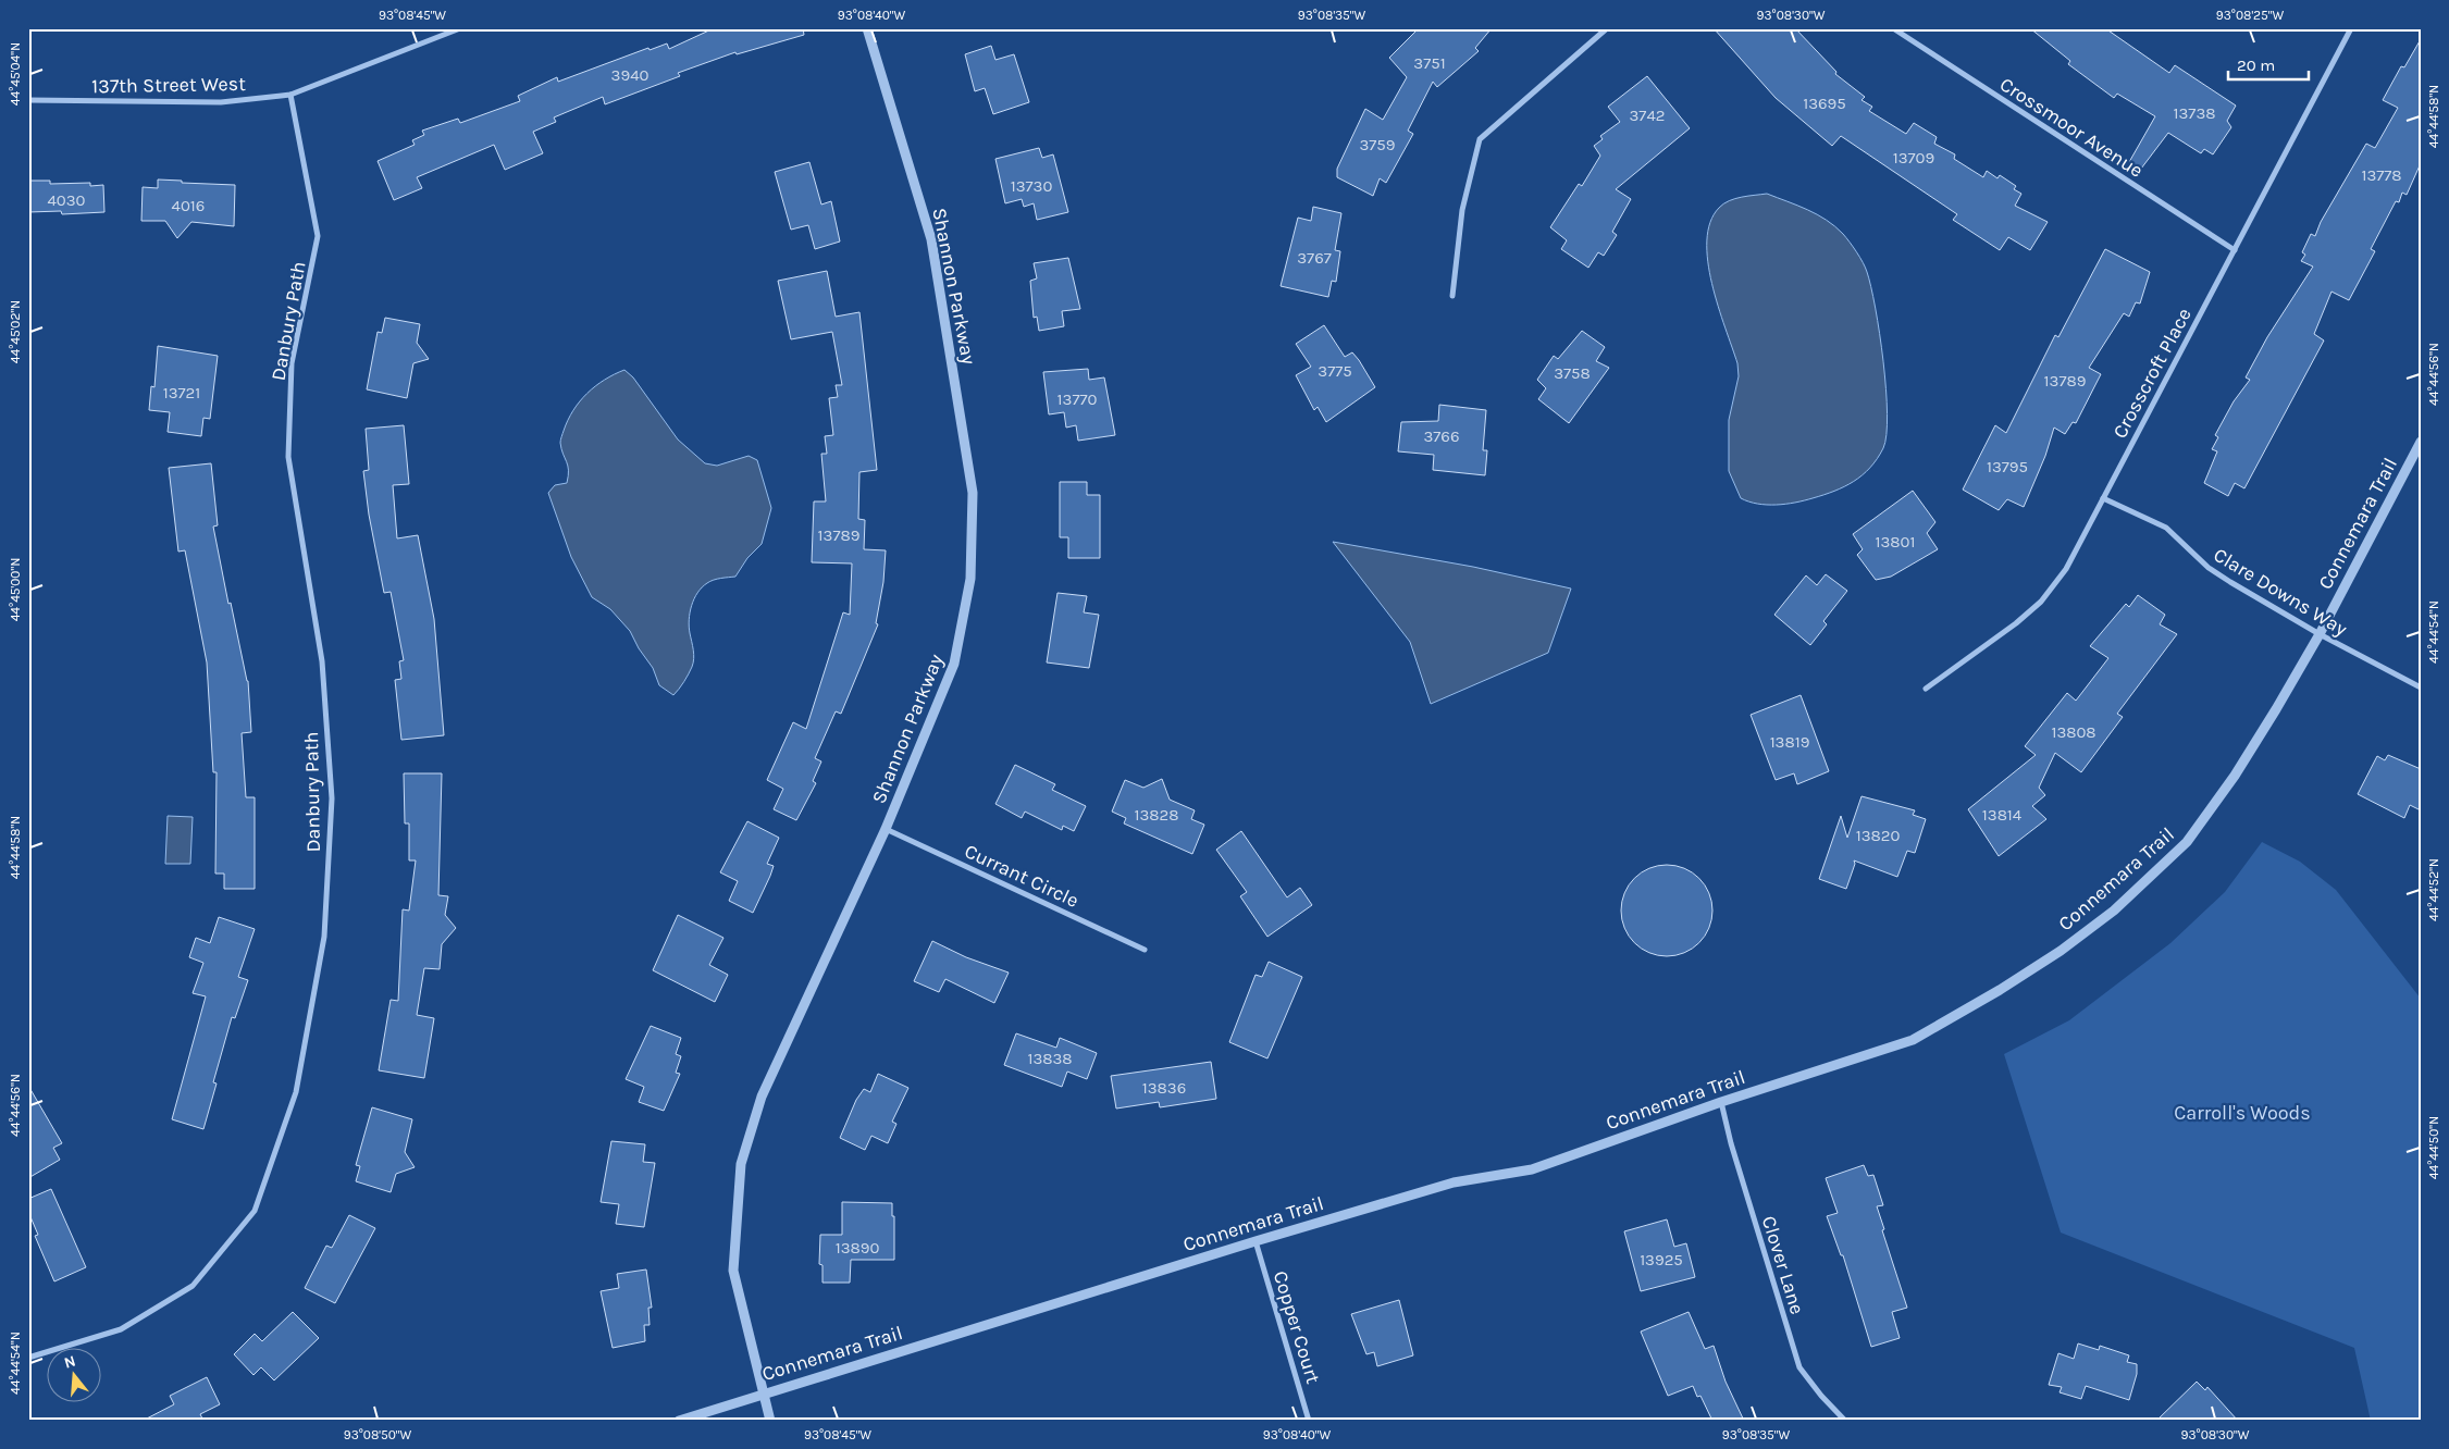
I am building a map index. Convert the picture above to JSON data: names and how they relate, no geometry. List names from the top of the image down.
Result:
{
  "streets": {
    "street": [
      "137th Street West",
      "Crossmoor Avenue",
      "Shannon Parkway",
      "Danbury Path",
      "Crosscroft Place",
      "Connemara Trail",
      "Clare Downs Way",
      "Currant Circle",
      "Clover Lane",
      "Copper Court"
    ]
  },
  "crossings": [
    ["137th Street West", "Danbury Path"],
    ["Crossmoor Avenue", "Crosscroft Place"],
    ["Shannon Parkway", "Connemara Trail"],
    ["Shannon Parkway", "Currant Circle"],
    ["Crosscroft Place", "Clare Downs Way"],
    ["Connemara Trail", "Clare Downs Way"],
    ["Connemara Trail", "Clover Lane"],
    ["Connemara Trail", "Copper Court"]
  ],
  "parks": ["Carroll's Woods"],
  "house_numbers": [
    "3751",
    "3940",
    "13695",
    "13738",
    "3742",
    "3759",
    "13709",
    "13778",
    "13730",
    "4030",
    "4016",
    "3767",
    "3775",
    "3758",
    "13789",
    "13721",
    "13770",
    "3766",
    "13795",
    "13789",
    "13801",
    "13808",
    "13819",
    "13828",
    "13814",
    "13820",
    "13838",
    "13836",
    "13890",
    "13925"
  ],
  "scale_bar": "20 m",
  "north": "top",
  "coordinates": [
    "93°08'45\"W",
    "93°08'40\"W",
    "93°08'35\"W",
    "93°08'30\"W",
    "93°08'25\"W",
    "44°45'04\"N",
    "44°44'58\"N",
    "44°45'02\"N",
    "44°44'56\"N",
    "44°45'00\"N",
    "44°44'54\"N",
    "44°44'52\"N",
    "44°44'50\"N",
    "93°08'50\"W"
  ]
}
